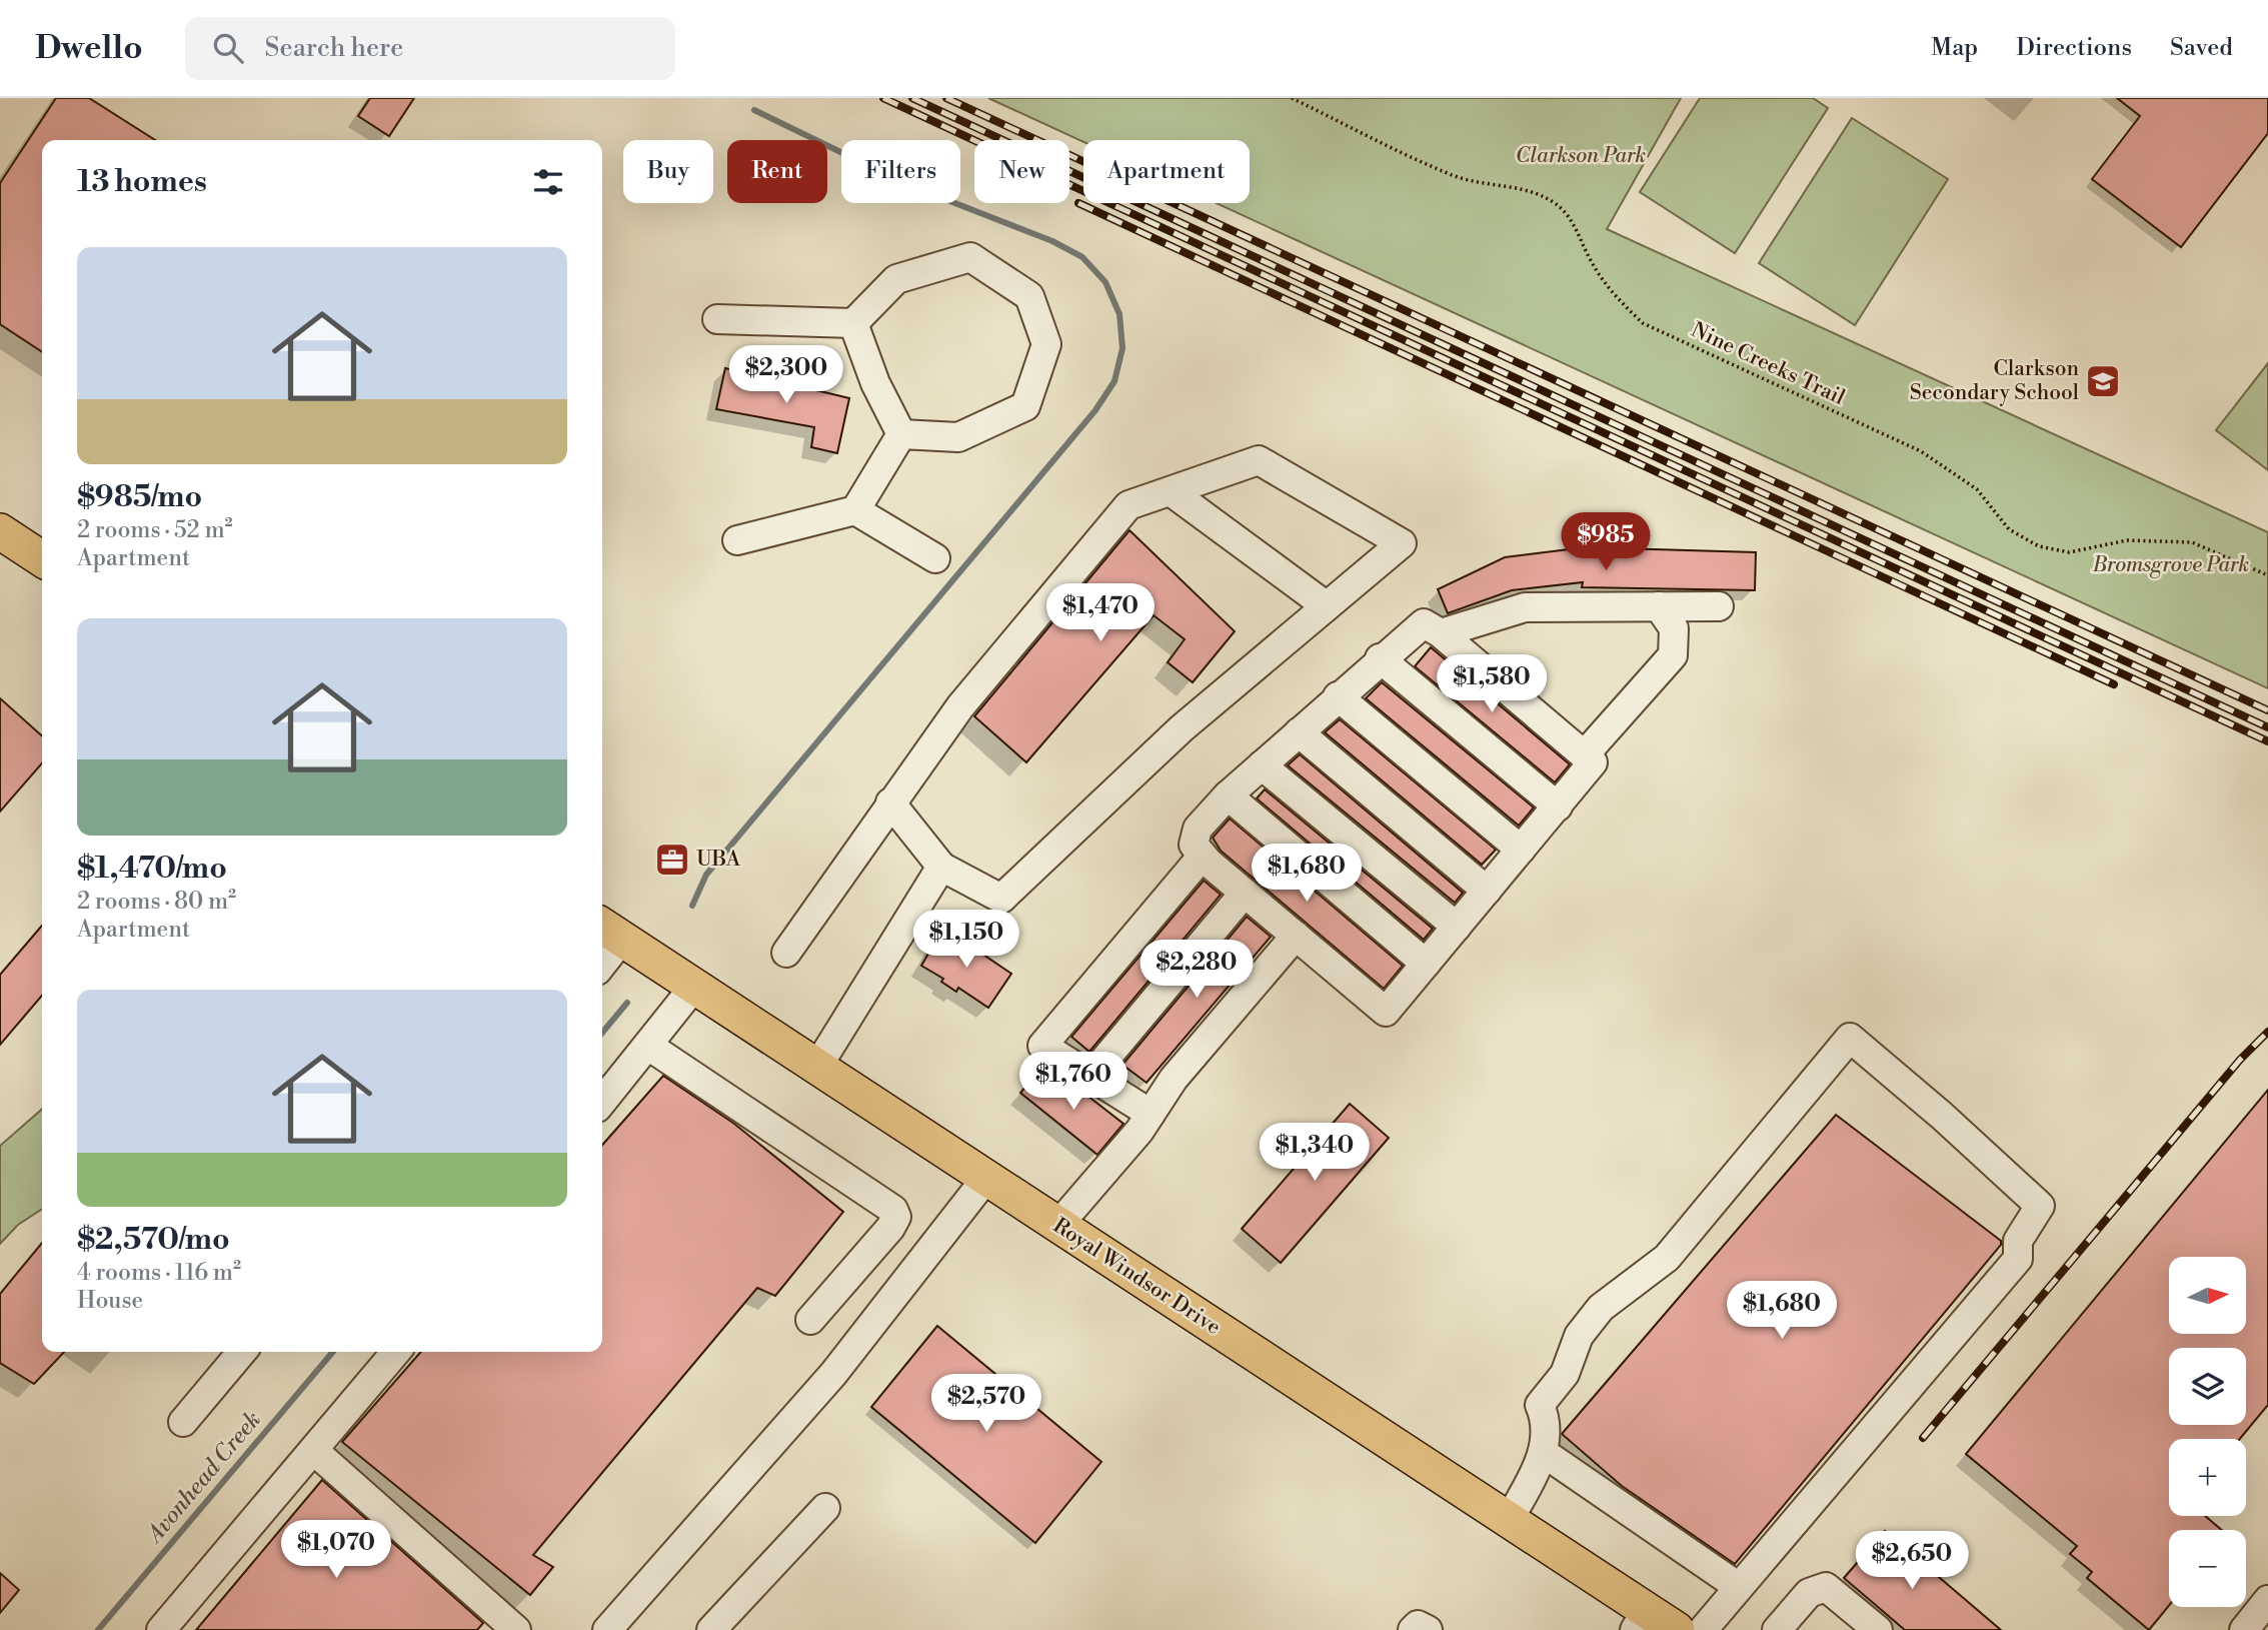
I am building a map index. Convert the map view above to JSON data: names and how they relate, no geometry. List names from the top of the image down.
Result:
{
  "streets": {
    "main road": ["Royal Windsor Drive"],
    "path": ["Nine Creeks Trail"]
  },
  "water": ["Avonhead Creek"],
  "parks": ["Clarkson Park", "Bromsgrove Park"],
  "places": {
    "school or university": ["Clarkson Secondary School"],
    "office": ["UBA"]
  },
  "north": "right",
  "page": {
    "header": "Dwello",
    "search": "Search here",
    "nav": ["Map", "Directions", "Saved"],
    "chip": [
      "Buy",
      "Rent",
      "Filters",
      "New",
      "Apartment"
    ],
    "heading": "13 homes",
    "list": [
      {
        "name": "$985/mo",
        "note": "2 rooms · 52 m² · Apartment"
      },
      {
        "name": "$1,470/mo",
        "note": "2 rooms · 80 m² · Apartment"
      },
      {
        "name": "$2,570/mo",
        "note": "4 rooms · 116 m² · House"
      }
    ],
    "price": [
      "$2,300",
      "$985",
      "$1,470",
      "$1,580",
      "$1,680",
      "$1,150",
      "$2,280",
      "$1,760",
      "$1,340",
      "$1,680",
      "$2,570",
      "$1,070",
      "$2,650"
    ],
    "map_buttons": ["+", "−"]
  }
}
